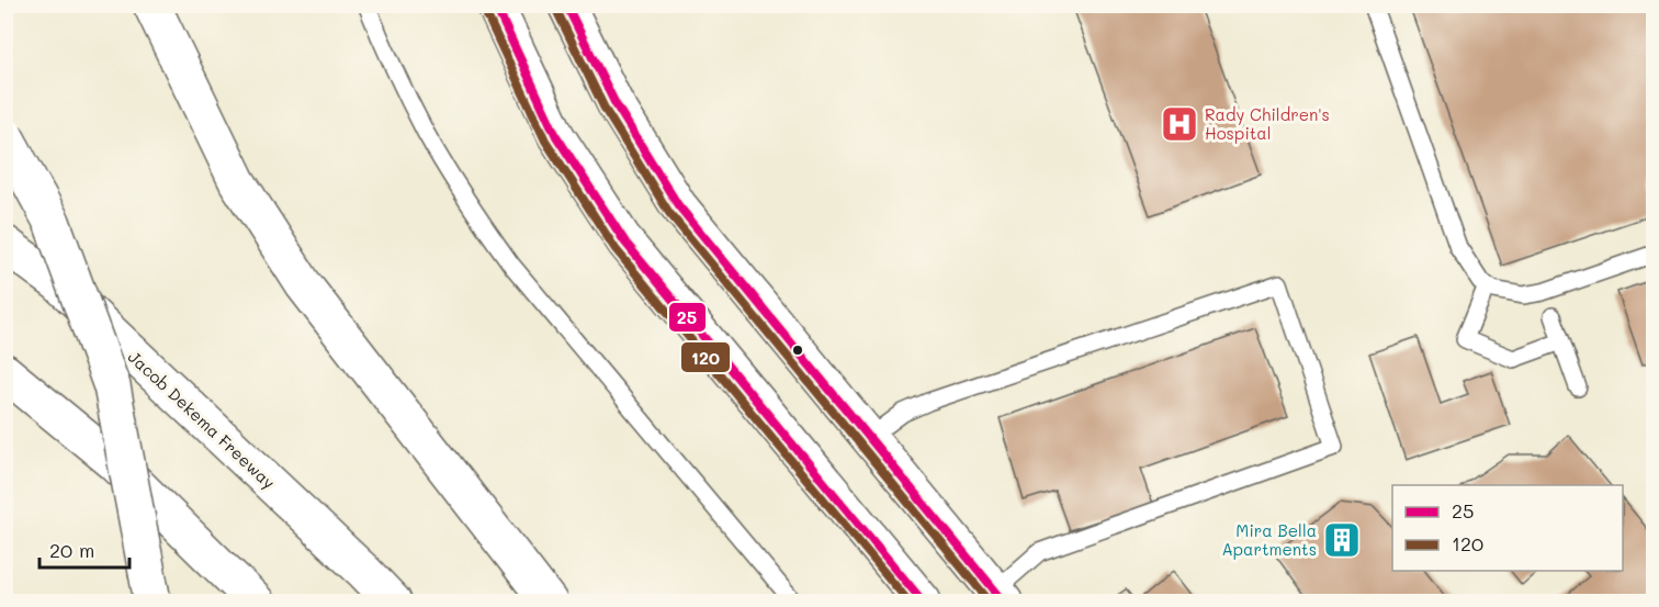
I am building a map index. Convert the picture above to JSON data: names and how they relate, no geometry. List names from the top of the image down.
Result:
{
  "streets": {
    "main road": ["Jacob Dekema Freeway"]
  },
  "places": {
    "hospital": ["Rady Children's Hospital"],
    "building": ["Mira Bella Apartments"]
  },
  "lines": ["transit line 25", "transit line 120"],
  "legend": ["25", "120"],
  "scale_bar": "20 m"
}
